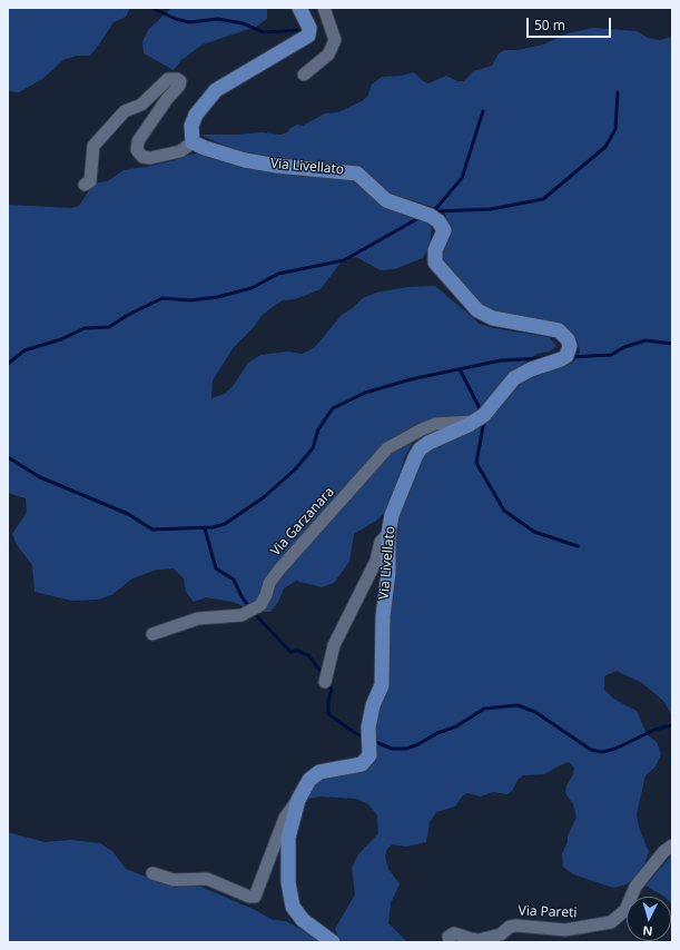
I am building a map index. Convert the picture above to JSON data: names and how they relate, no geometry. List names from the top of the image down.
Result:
{
  "streets": {
    "main road": ["Via Livellato"],
    "street": ["Via Garzanara", "Via Pareti"]
  },
  "crossings": [
    ["Via Livellato", "Via Garzanara"]
  ],
  "scale_bar": "50 m",
  "north": "bottom"
}
